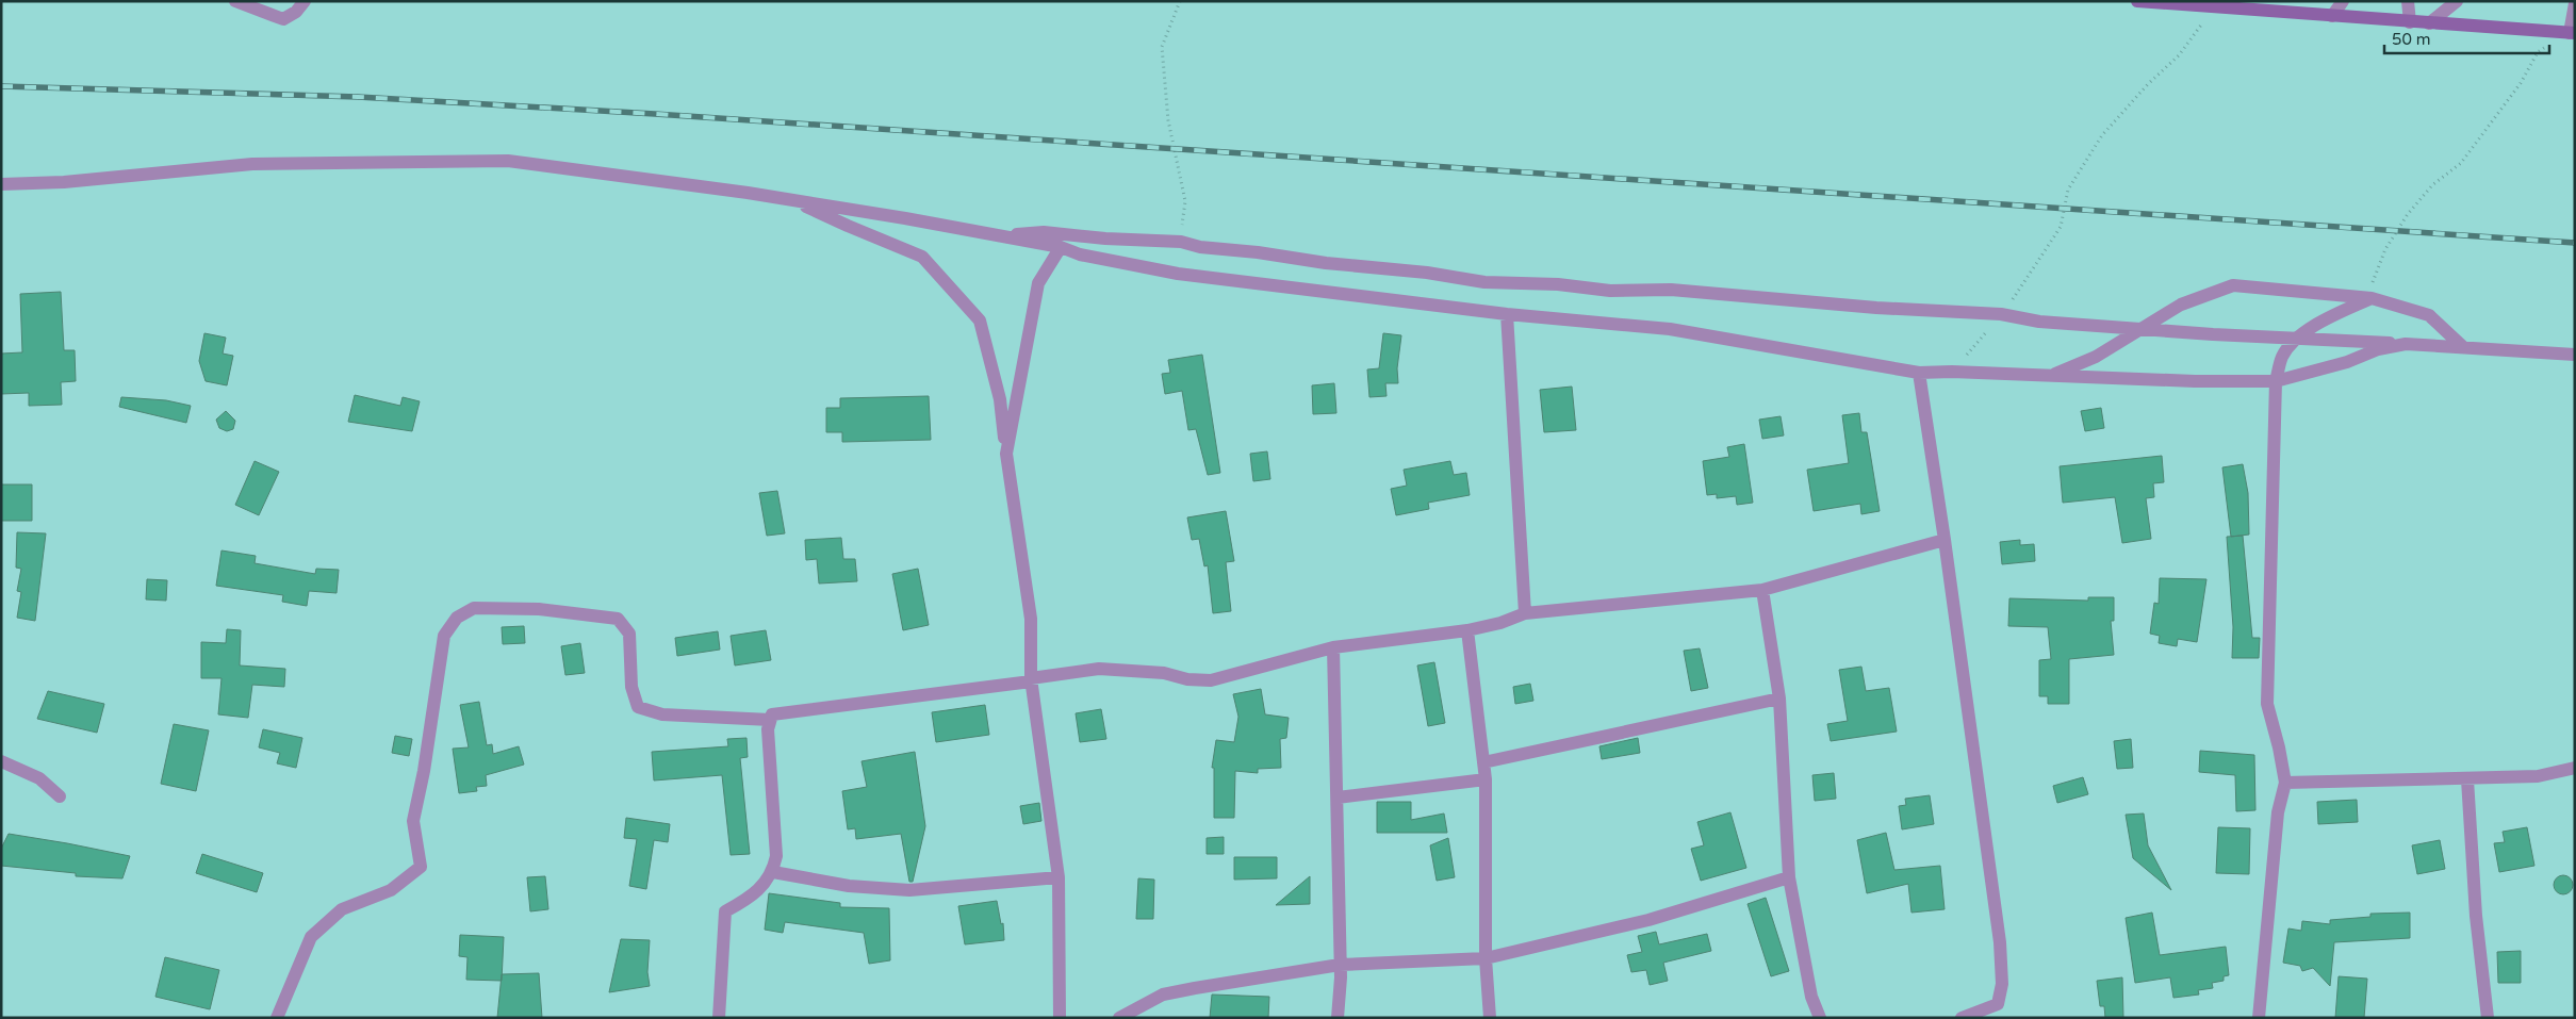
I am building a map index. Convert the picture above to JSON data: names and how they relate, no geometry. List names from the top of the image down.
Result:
{
  "scale_bar": "50 m"
}
